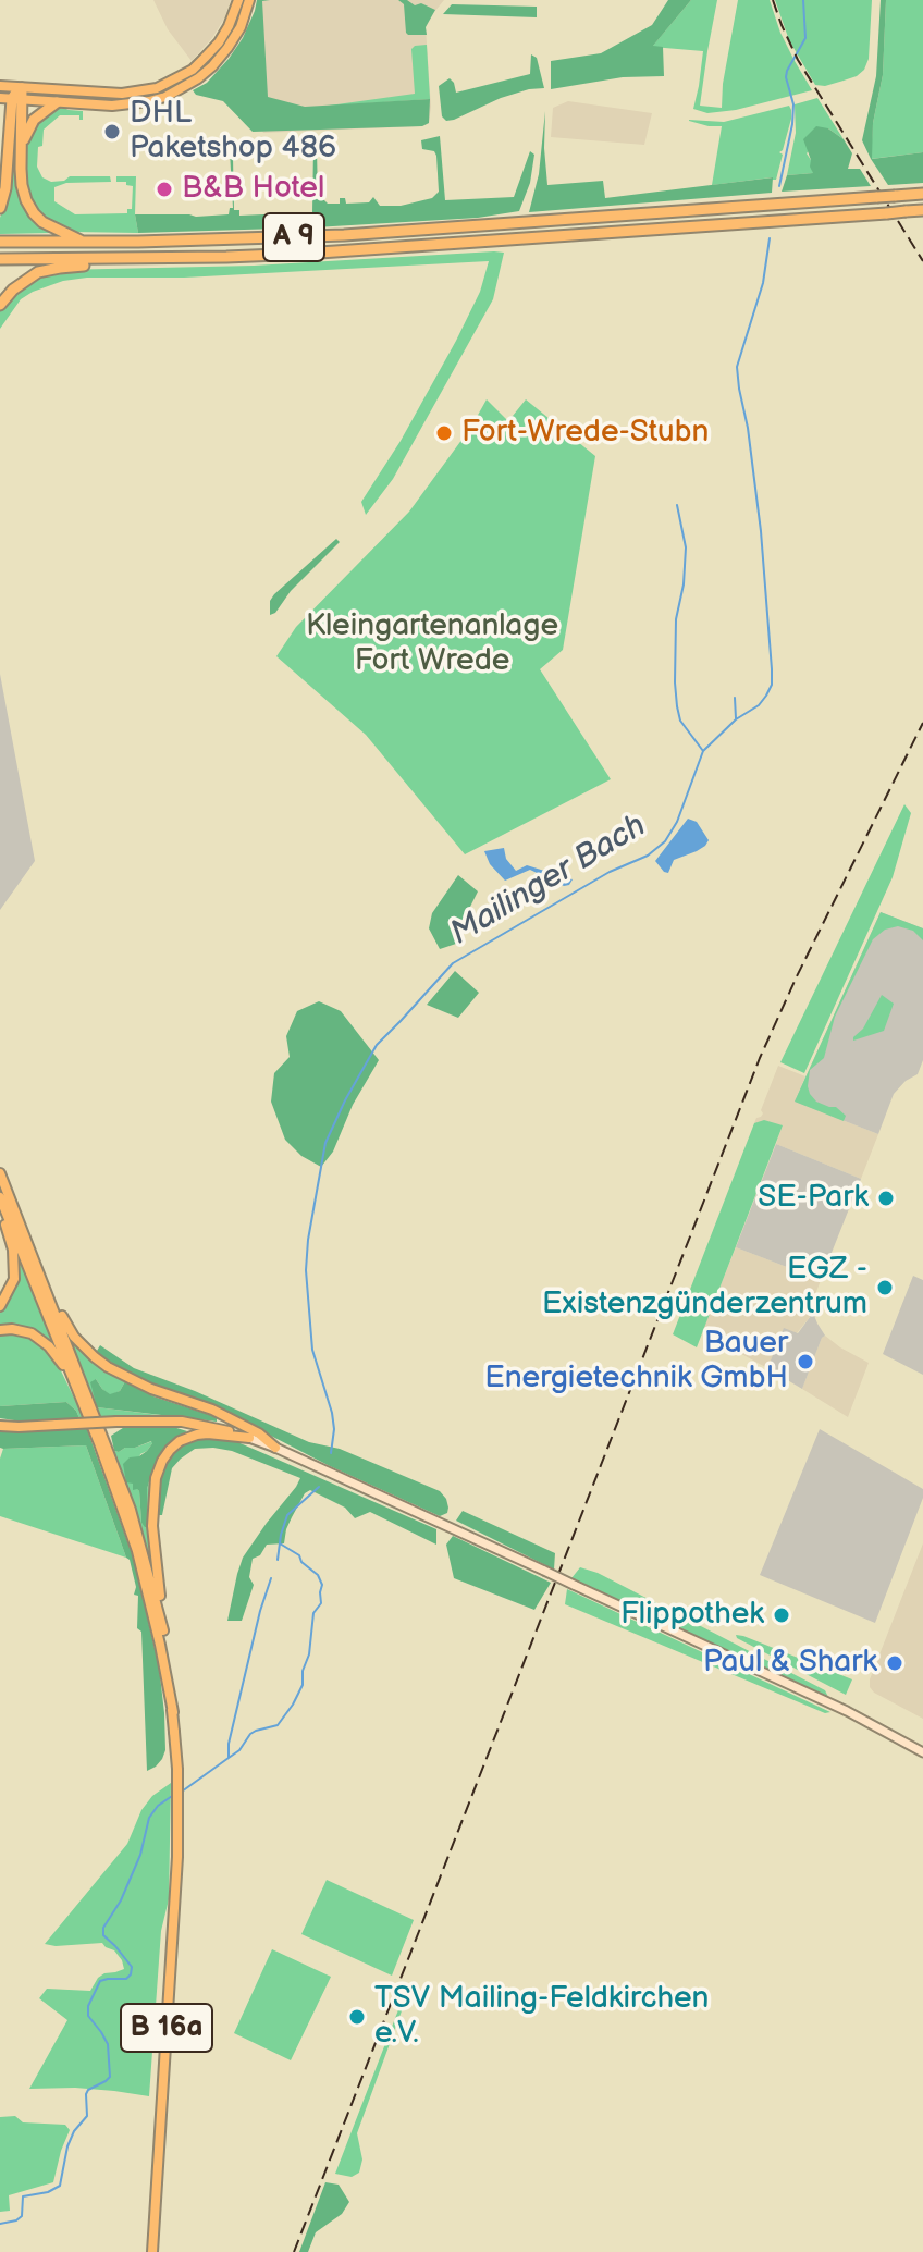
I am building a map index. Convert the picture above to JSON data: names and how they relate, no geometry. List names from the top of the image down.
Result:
{
  "streets": {
    "highway": ["A 9"],
    "main road": ["B 16a"]
  },
  "water": ["Mailinger Bach"],
  "parks": ["Kleingartenanlage Fort Wrede"],
  "places": [
    "DHL Paketshop 486",
    "B&B Hotel",
    "Fort-Wrede-Stubn",
    "SE-Park",
    "EGZ - Existenzgünderzentrum",
    "Bauer Energietechnik GmbH",
    "Flippothek",
    "Paul & Shark",
    "TSV Mailing-Feldkirchen e.V."
  ]
}
